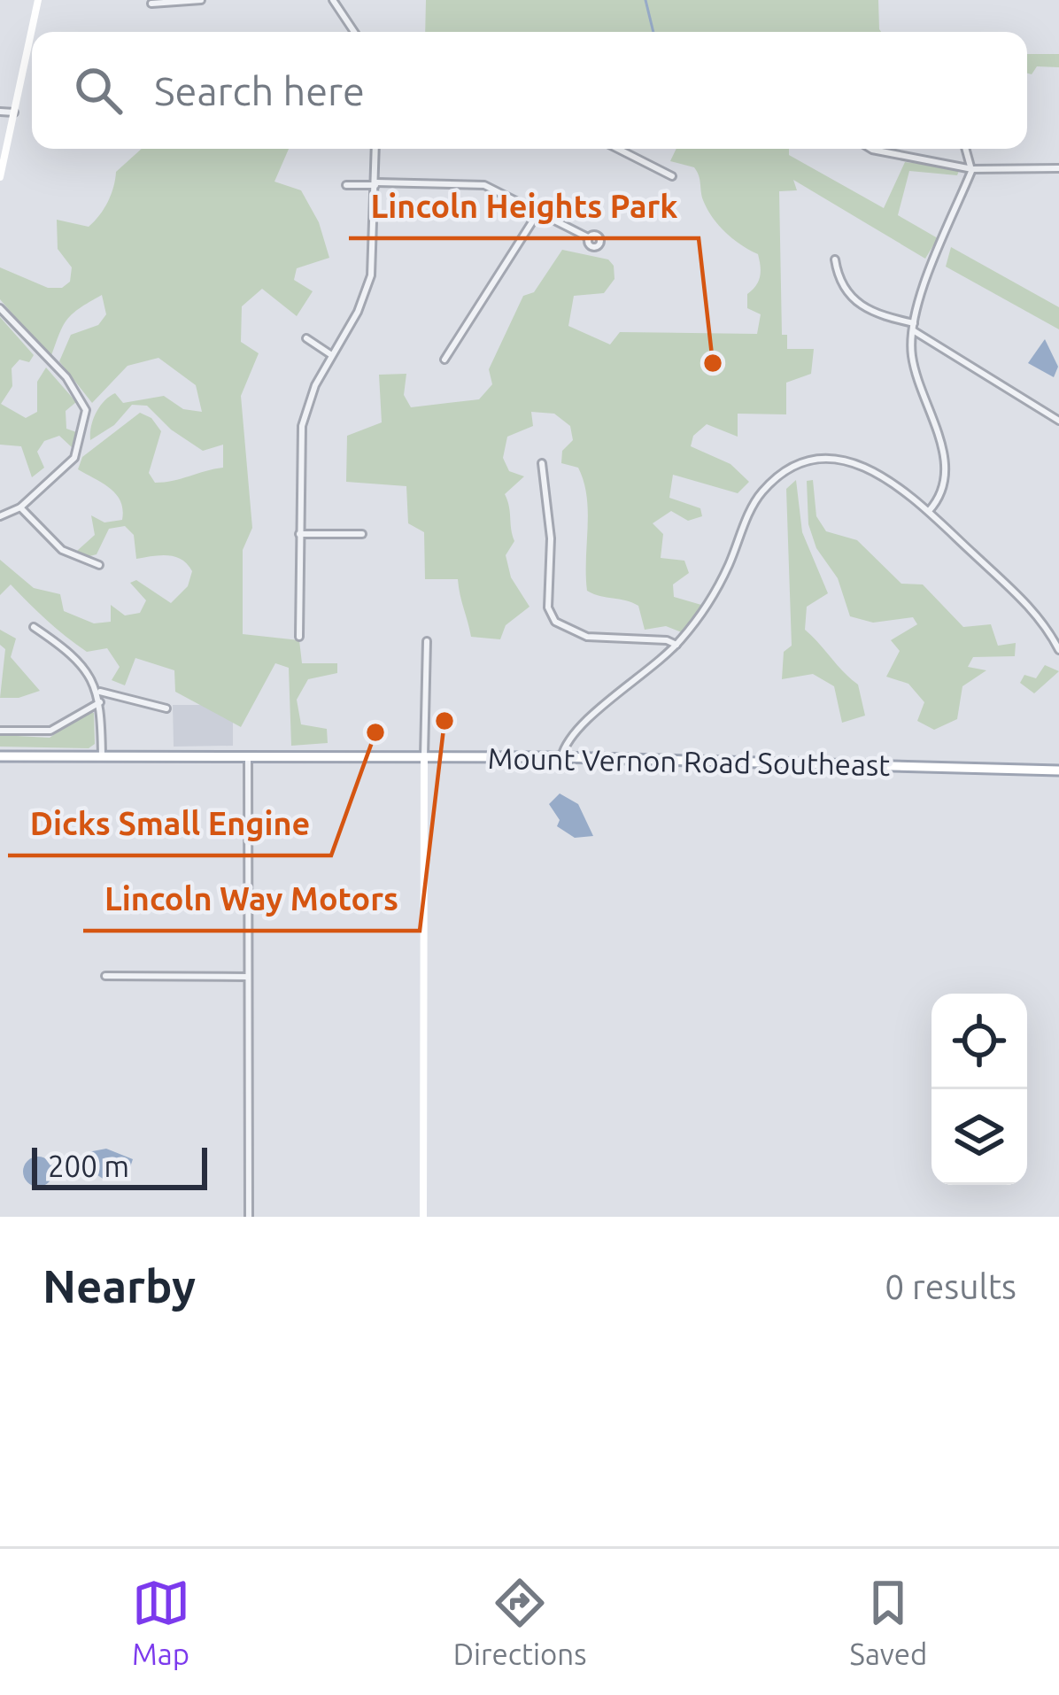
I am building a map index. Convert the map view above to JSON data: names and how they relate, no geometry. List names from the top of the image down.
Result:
{
  "streets": {
    "main road": ["Mount Vernon Road Southeast"]
  },
  "places": ["Lincoln Heights Park", "Lincoln Way Motors", "Dicks Small Engine"],
  "scale_bar": "200 m",
  "page": {
    "search": "Search here",
    "scale": "200 m",
    "heading": ["Nearby", "0 results"],
    "nav": ["Map", "Directions", "Saved"]
  }
}
